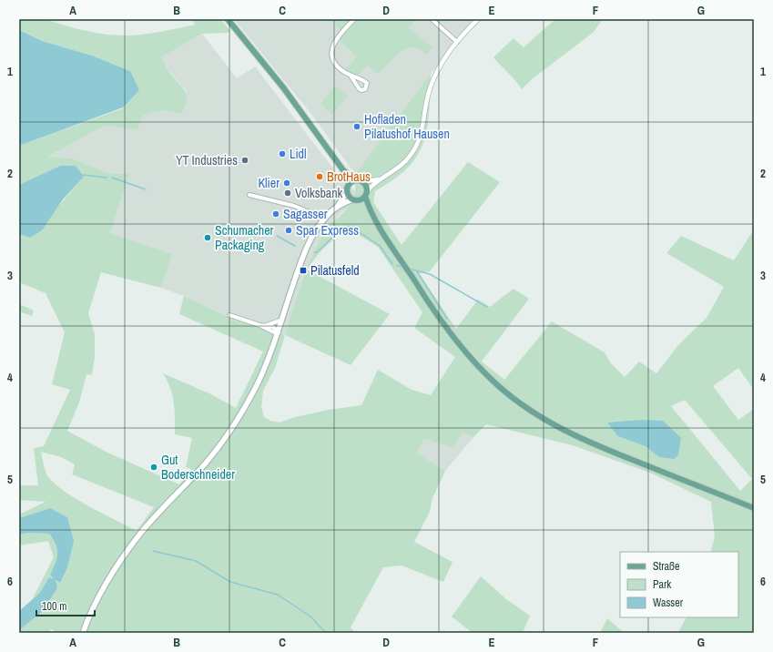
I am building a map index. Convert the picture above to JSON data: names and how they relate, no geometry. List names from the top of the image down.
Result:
{
  "places": {
    "other": [
      "Hofladen Pilatushof Hausen",
      "Lidl",
      "YT Industries",
      "BrotHaus",
      "Klier",
      "Volksbank",
      "Sagasser",
      "Spar Express",
      "Schumacher Packaging",
      "Gut Boderschneider"
    ],
    "transit": ["Pilatusfeld"]
  },
  "legend": ["Straße", "Park", "Wasser"],
  "scale_bar": "100 m",
  "grid": {
    "columns": [
      "A",
      "B",
      "C",
      "D",
      "E",
      "F",
      "G"
    ],
    "rows": [
      "1",
      "2",
      "3",
      "4",
      "5",
      "6"
    ]
  }
}
